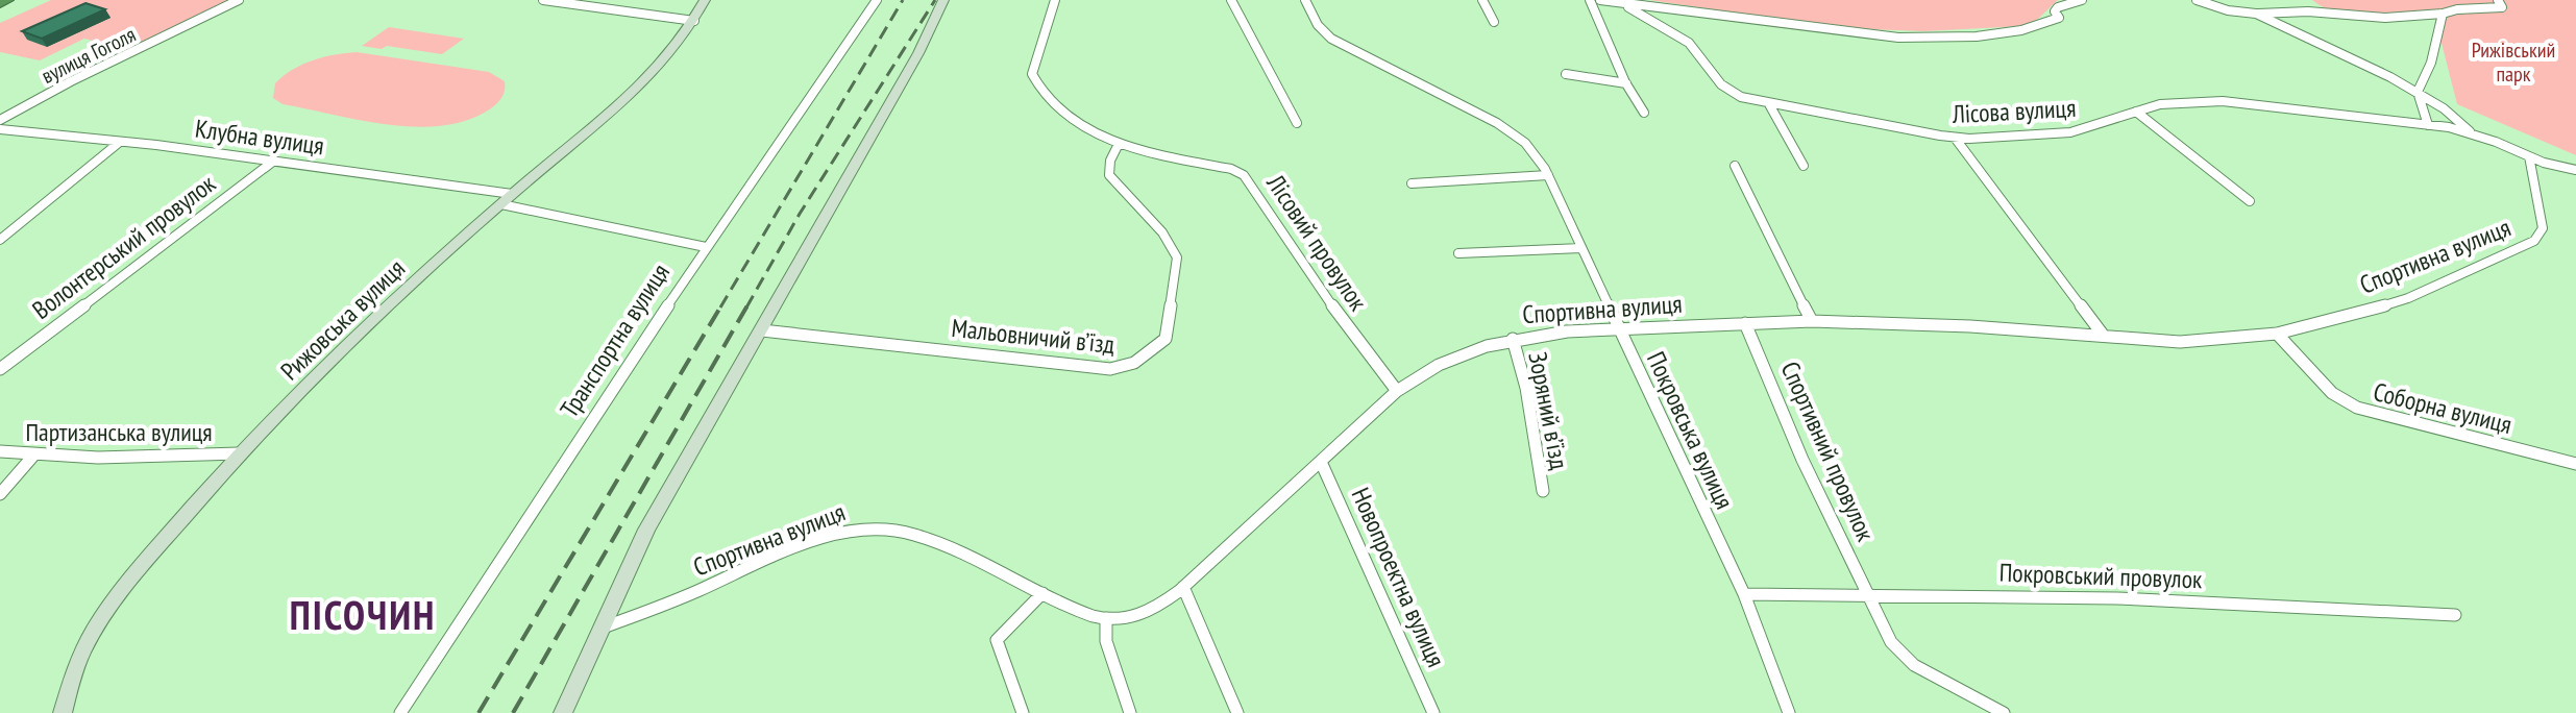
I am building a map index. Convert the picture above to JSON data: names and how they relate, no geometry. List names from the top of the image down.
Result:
{
  "streets": {
    "street": [
      "вулиця Гоголя",
      "Лісова вулиця",
      "Клубна вулиця",
      "Лісовий провулок",
      "Волонтерський провулок",
      "Спортивна вулиця",
      "Рижовська вулиця",
      "Мальовничий в’їзд",
      "Транспортна вулиця",
      "Соборна вулиця",
      "Зоряний в’їзд",
      "Покровська вулиця",
      "Партизанська вулиця",
      "Спортивний провулок",
      "Покровський провулок",
      "Новопроектна вулиця"
    ]
  },
  "crossings": [
    ["Лісова вулиця", "Спортивна вулиця"],
    ["Клубна вулиця", "Волонтерський провулок"],
    ["Клубна вулиця", "Рижовська вулиця"],
    ["Клубна вулиця", "Транспортна вулиця"],
    ["Лісовий провулок", "Спортивна вулиця"],
    ["Лісовий провулок", "Мальовничий в’їзд"],
    ["Спортивна вулиця", "Соборна вулиця"],
    ["Спортивна вулиця", "Зоряний в’їзд"],
    ["Спортивна вулиця", "Покровська вулиця"],
    ["Спортивна вулиця", "Спортивний провулок"],
    ["Спортивна вулиця", "Новопроектна вулиця"],
    ["Рижовська вулиця", "Партизанська вулиця"],
    ["Покровська вулиця", "Покровський провулок"],
    ["Спортивний провулок", "Покровський провулок"]
  ],
  "districts": ["ПІСОЧИН"],
  "parks": ["Рижівський парк"]
}
